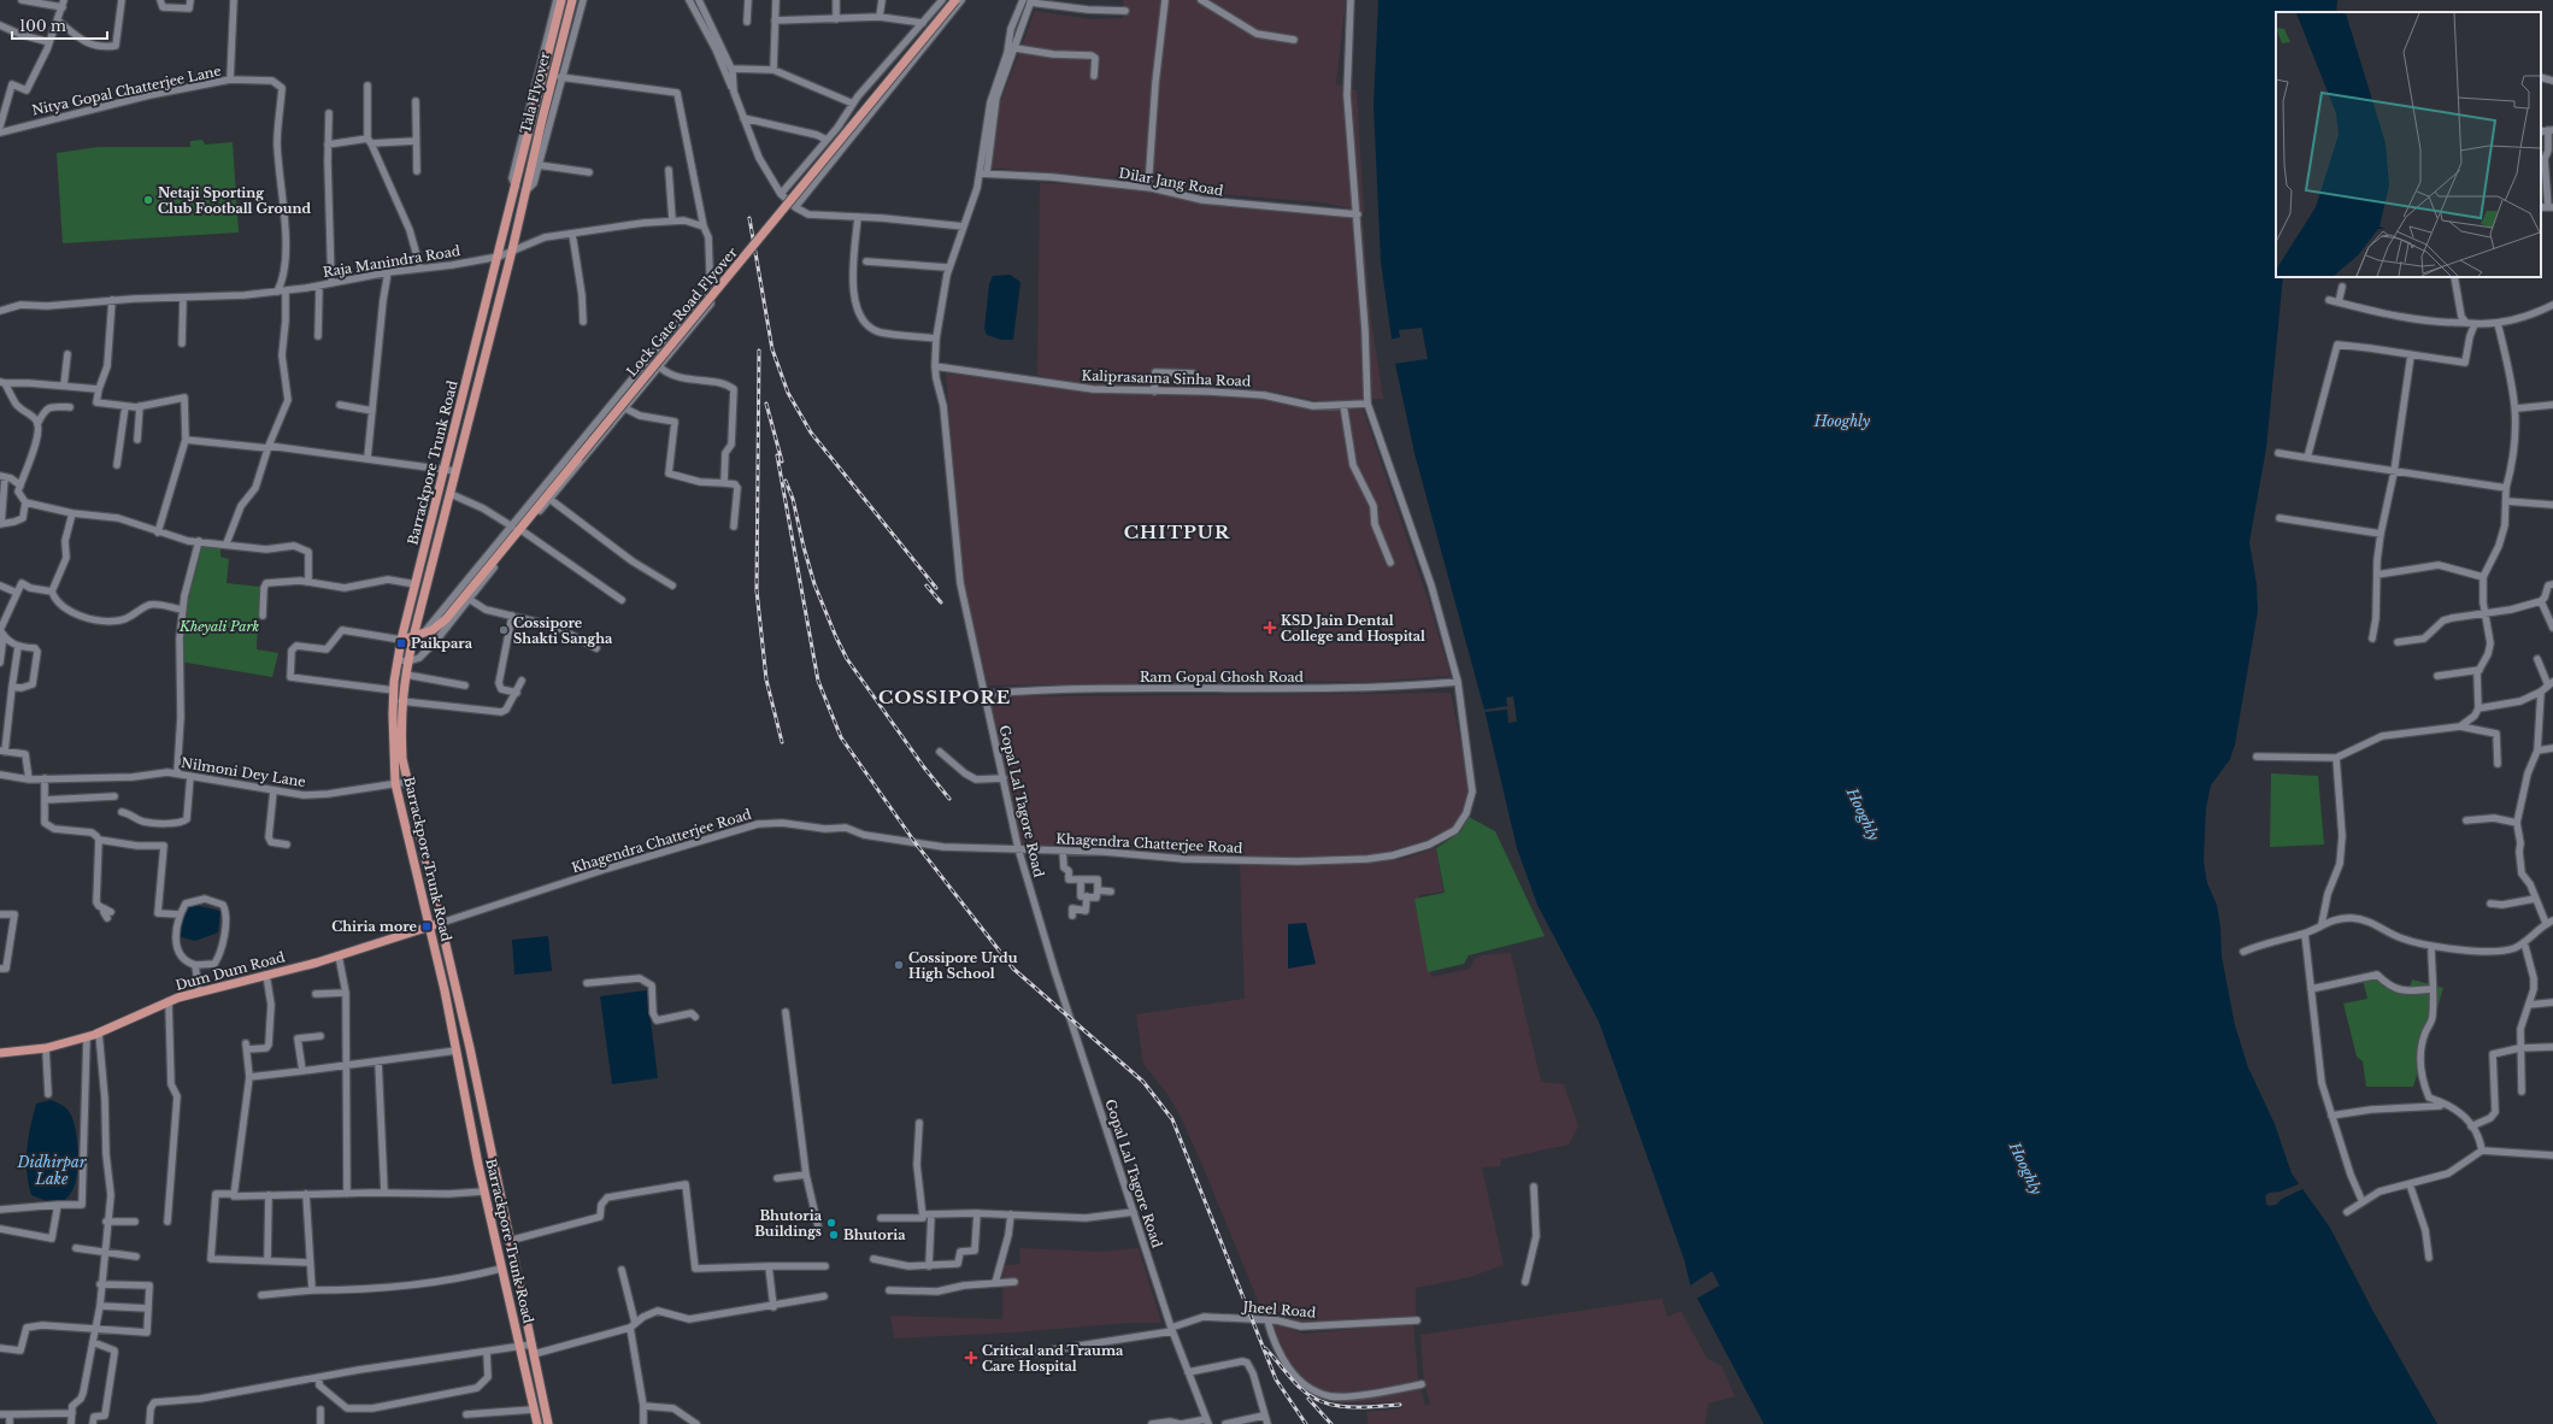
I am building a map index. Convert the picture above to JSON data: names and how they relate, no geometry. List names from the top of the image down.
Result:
{
  "streets": {
    "main road": [
      "Tala Flyover",
      "Lock Gate Road Flyover",
      "Barrackpore Trunk Road",
      "Dum Dum Road"
    ],
    "street": [
      "Nitya Gopal Chatterjee Lane",
      "Dilar Jang Road",
      "Raja Manindra Road",
      "Kaliprasanna Sinha Road",
      "Ram Gopal Ghosh Road",
      "Nilmoni Dey Lane",
      "Gopal Lal Tagore Road",
      "Khagendra Chatterjee Road",
      "Jheel Road"
    ]
  },
  "crossings": [
    ["Nitya Gopal Chatterjee Lane", "Raja Manindra Road"],
    ["Tala Flyover", "Barrackpore Trunk Road"],
    ["Dilar Jang Road", "Gopal Lal Tagore Road"],
    ["Dilar Jang Road", "Khagendra Chatterjee Road"],
    ["Raja Manindra Road", "Barrackpore Trunk Road"],
    ["Lock Gate Road Flyover", "Barrackpore Trunk Road"],
    ["Kaliprasanna Sinha Road", "Gopal Lal Tagore Road"],
    ["Kaliprasanna Sinha Road", "Khagendra Chatterjee Road"],
    ["Barrackpore Trunk Road", "Nilmoni Dey Lane"],
    ["Barrackpore Trunk Road", "Khagendra Chatterjee Road"],
    ["Barrackpore Trunk Road", "Dum Dum Road"],
    ["Ram Gopal Ghosh Road", "Gopal Lal Tagore Road"],
    ["Ram Gopal Ghosh Road", "Khagendra Chatterjee Road"],
    ["Gopal Lal Tagore Road", "Khagendra Chatterjee Road"],
    ["Gopal Lal Tagore Road", "Jheel Road"],
    ["Khagendra Chatterjee Road", "Dum Dum Road"]
  ],
  "districts": ["CHITPUR", "COSSIPORE"],
  "water": ["Hooghly", "Didhirpar Lake"],
  "parks": ["Kheyali Park"],
  "places": {
    "other": [
      "Netaji Sporting Club Football Ground",
      "Cossipore Shakti Sangha",
      "Cossipore Urdu High School",
      "Bhutoria Buildings",
      "Bhutoria"
    ],
    "health": ["KSD Jain Dental College and Hospital", "Critical and Trauma Care Hospital"],
    "transit": ["Paikpara", "Chiria more"]
  },
  "scale_bar": "100 m"
}
